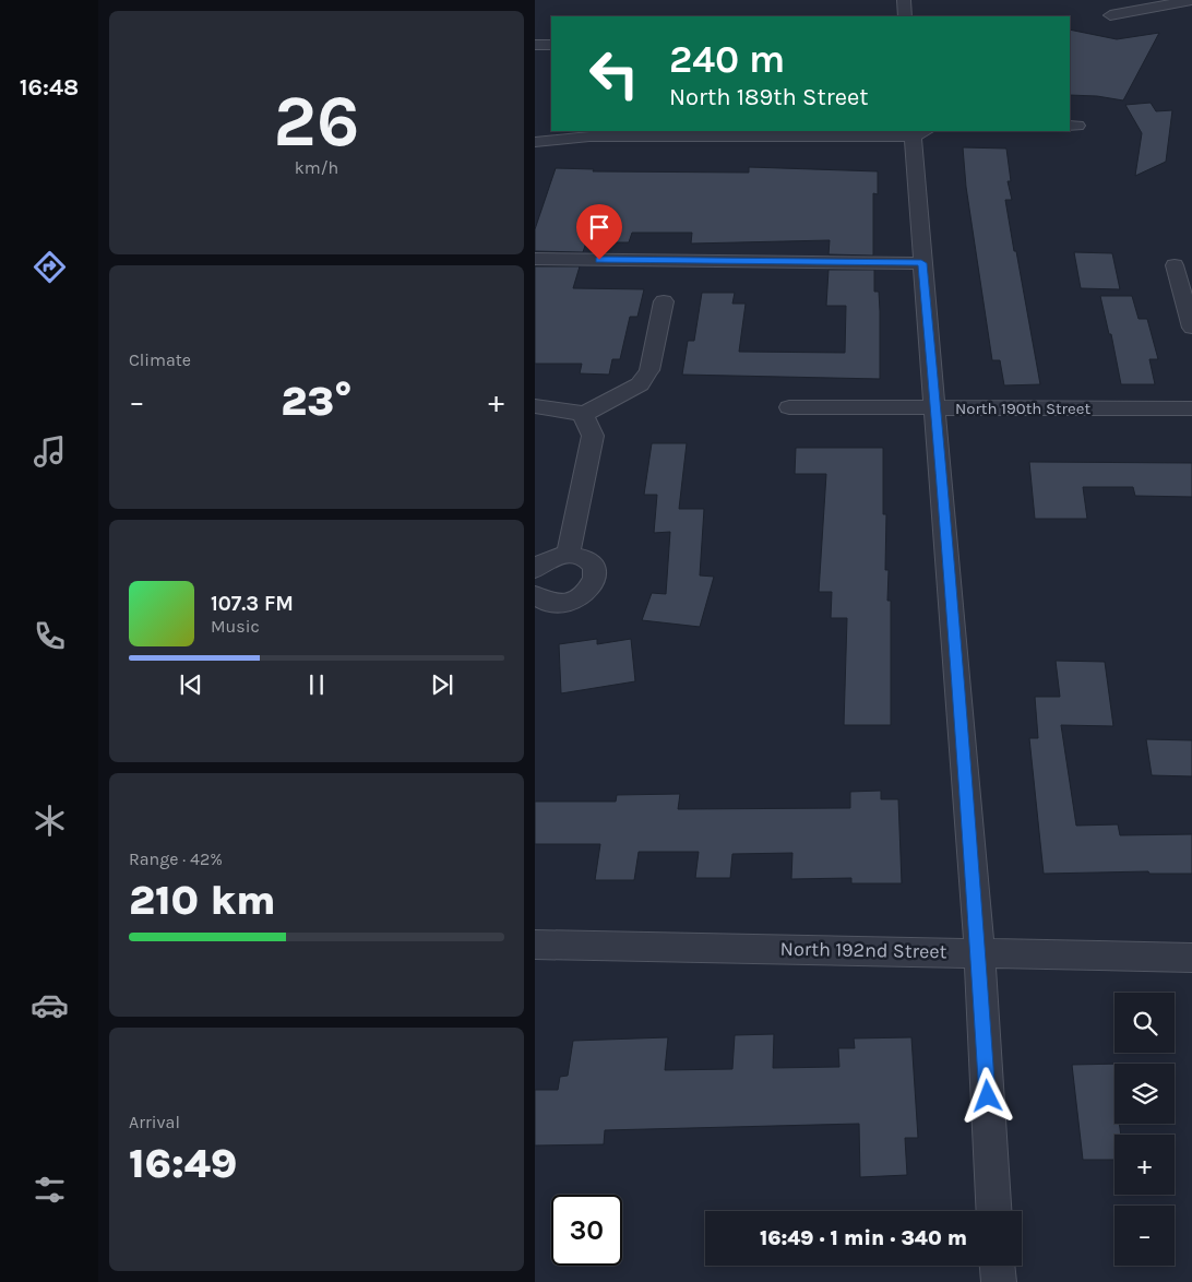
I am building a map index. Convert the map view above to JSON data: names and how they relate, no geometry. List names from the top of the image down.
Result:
{
  "streets": {
    "street": ["North 190th Street", "North 192nd Street"]
  },
  "page": {
    "tabs": "16:48",
    "tile": [
      ["26", "km/h"],
      "Climate",
      ["Range · 42%", "210 km"],
      ["Arrival", "16:49"]
    ],
    "turn": ["240 m", "North 189th Street"],
    "heat": ["−", "23°", "+"],
    "song": ["107.3 FM", "Music"],
    "map_buttons": ["+", "−"],
    "limit": "30",
    "trip": "16:49 · 1 min · 340 m"
  }
}
